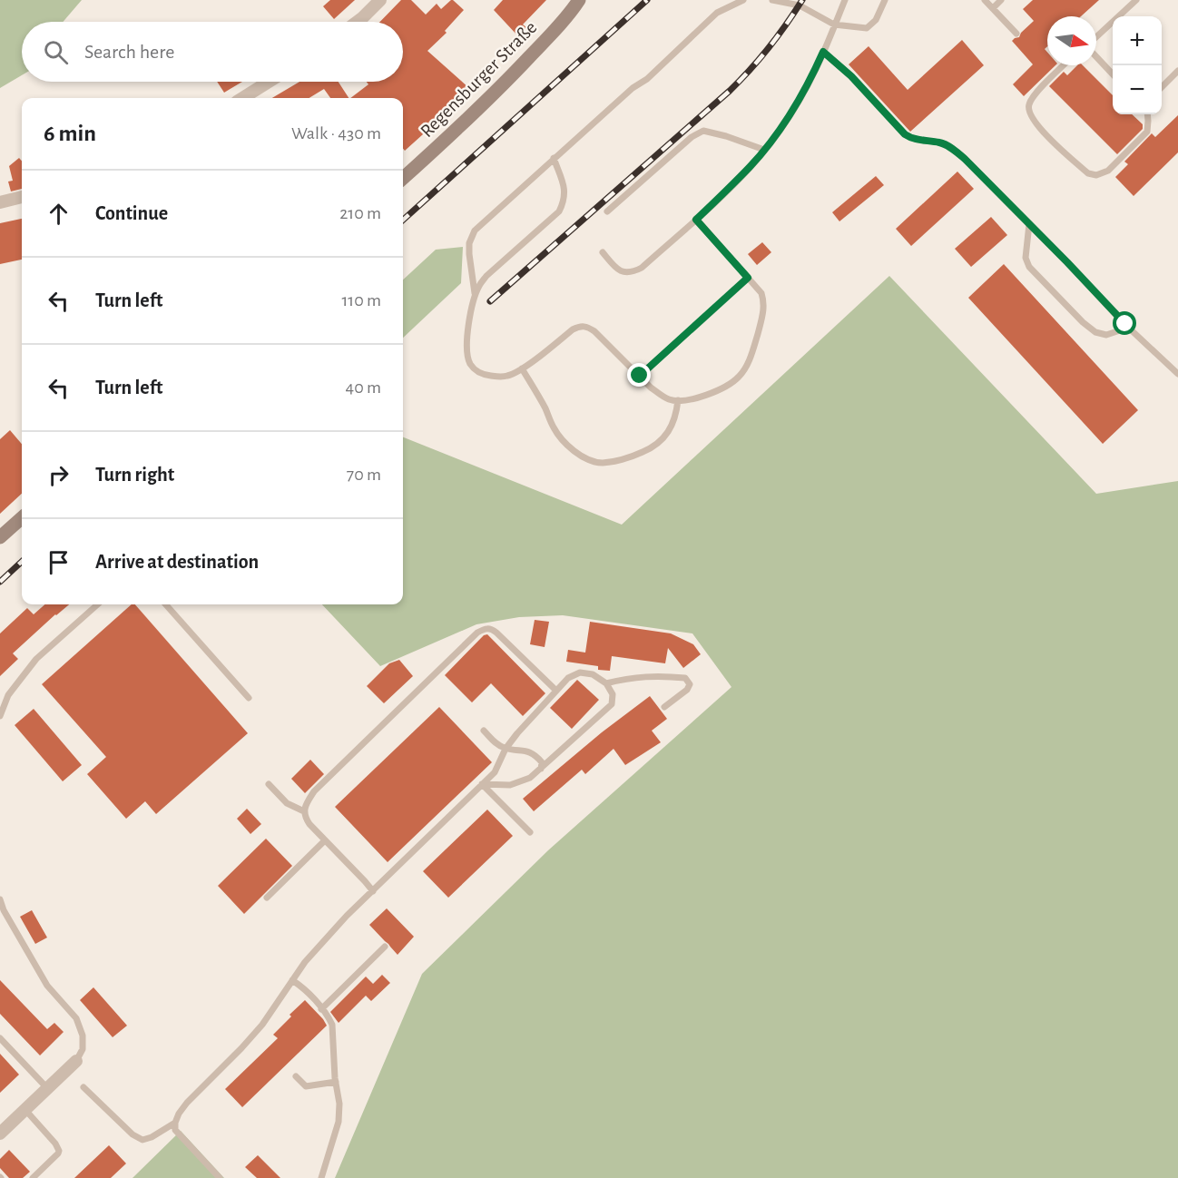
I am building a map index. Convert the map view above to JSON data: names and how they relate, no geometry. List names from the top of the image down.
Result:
{
  "streets": {
    "main road": ["Regensburger Straße"]
  },
  "north": "right",
  "page": {
    "map_buttons": ["+", "−"],
    "search": "Search here",
    "heading": ["6 min", "Walk · 430 m"],
    "list": [
      ["Continue", "210 m"],
      ["Turn left", "110 m"],
      ["Turn left", "40 m"],
      ["Turn right", "70 m"],
      "Arrive at destination"
    ]
  }
}
